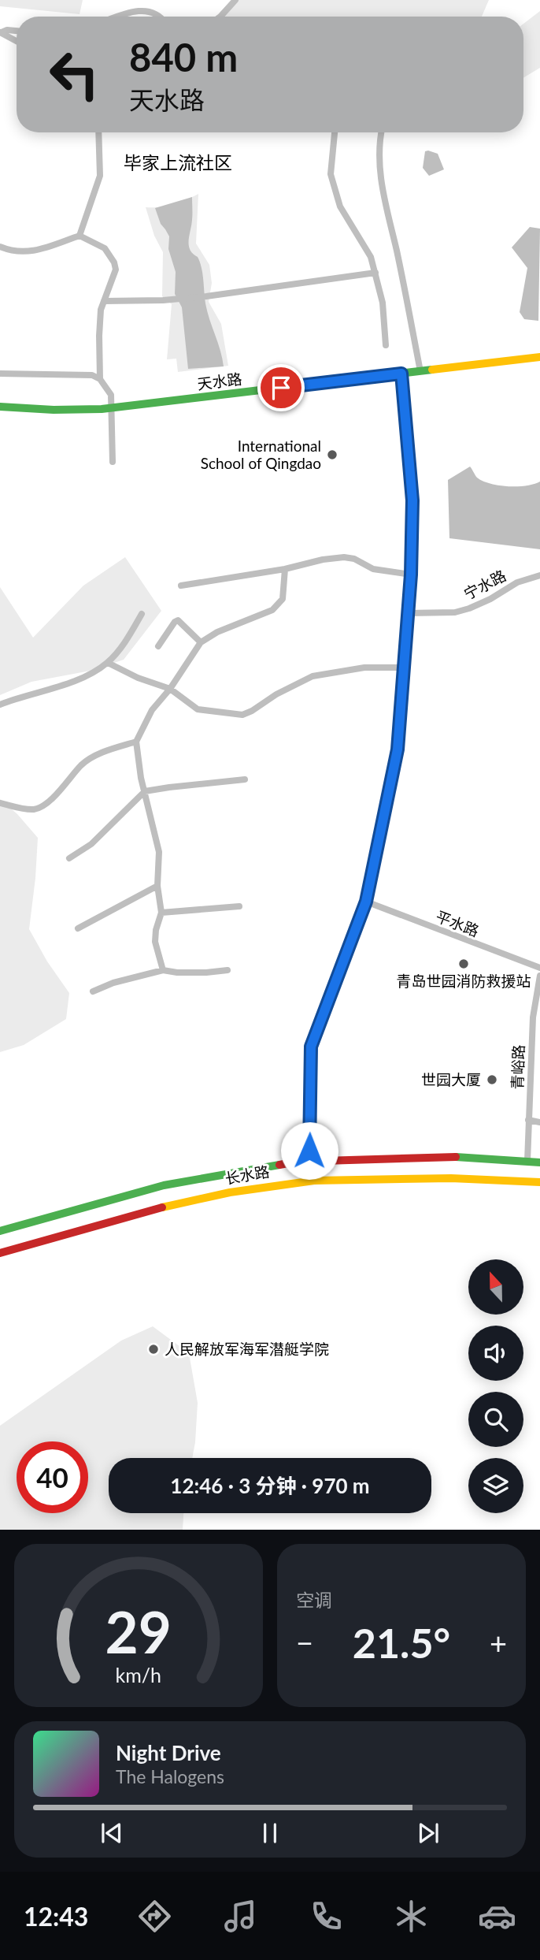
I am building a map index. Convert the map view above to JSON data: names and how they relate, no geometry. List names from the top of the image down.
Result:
{
  "streets": {
    "street": [
      "天水路",
      "宁水路",
      "平水路",
      "青峪路",
      "长水路"
    ]
  },
  "crossings": [
    ["青峪路", "长水路"]
  ],
  "districts": ["毕家上流社区"],
  "places": [
    "International School of Qingdao",
    "青岛世园消防救援站",
    "世园大厦",
    "人民解放军海军潜艇学院"
  ],
  "north": "top",
  "page": {
    "turn": ["840 m", "天水路"],
    "limit": "40",
    "trip": "12:46 · 3 分钟 · 970 m",
    "tile": "空调",
    "heat": ["−", "21.5°", "+"],
    "song": ["Night Drive", "The Halogens"],
    "tabs": "12:43",
    "gauge": ["29", "km/h"]
  }
}
